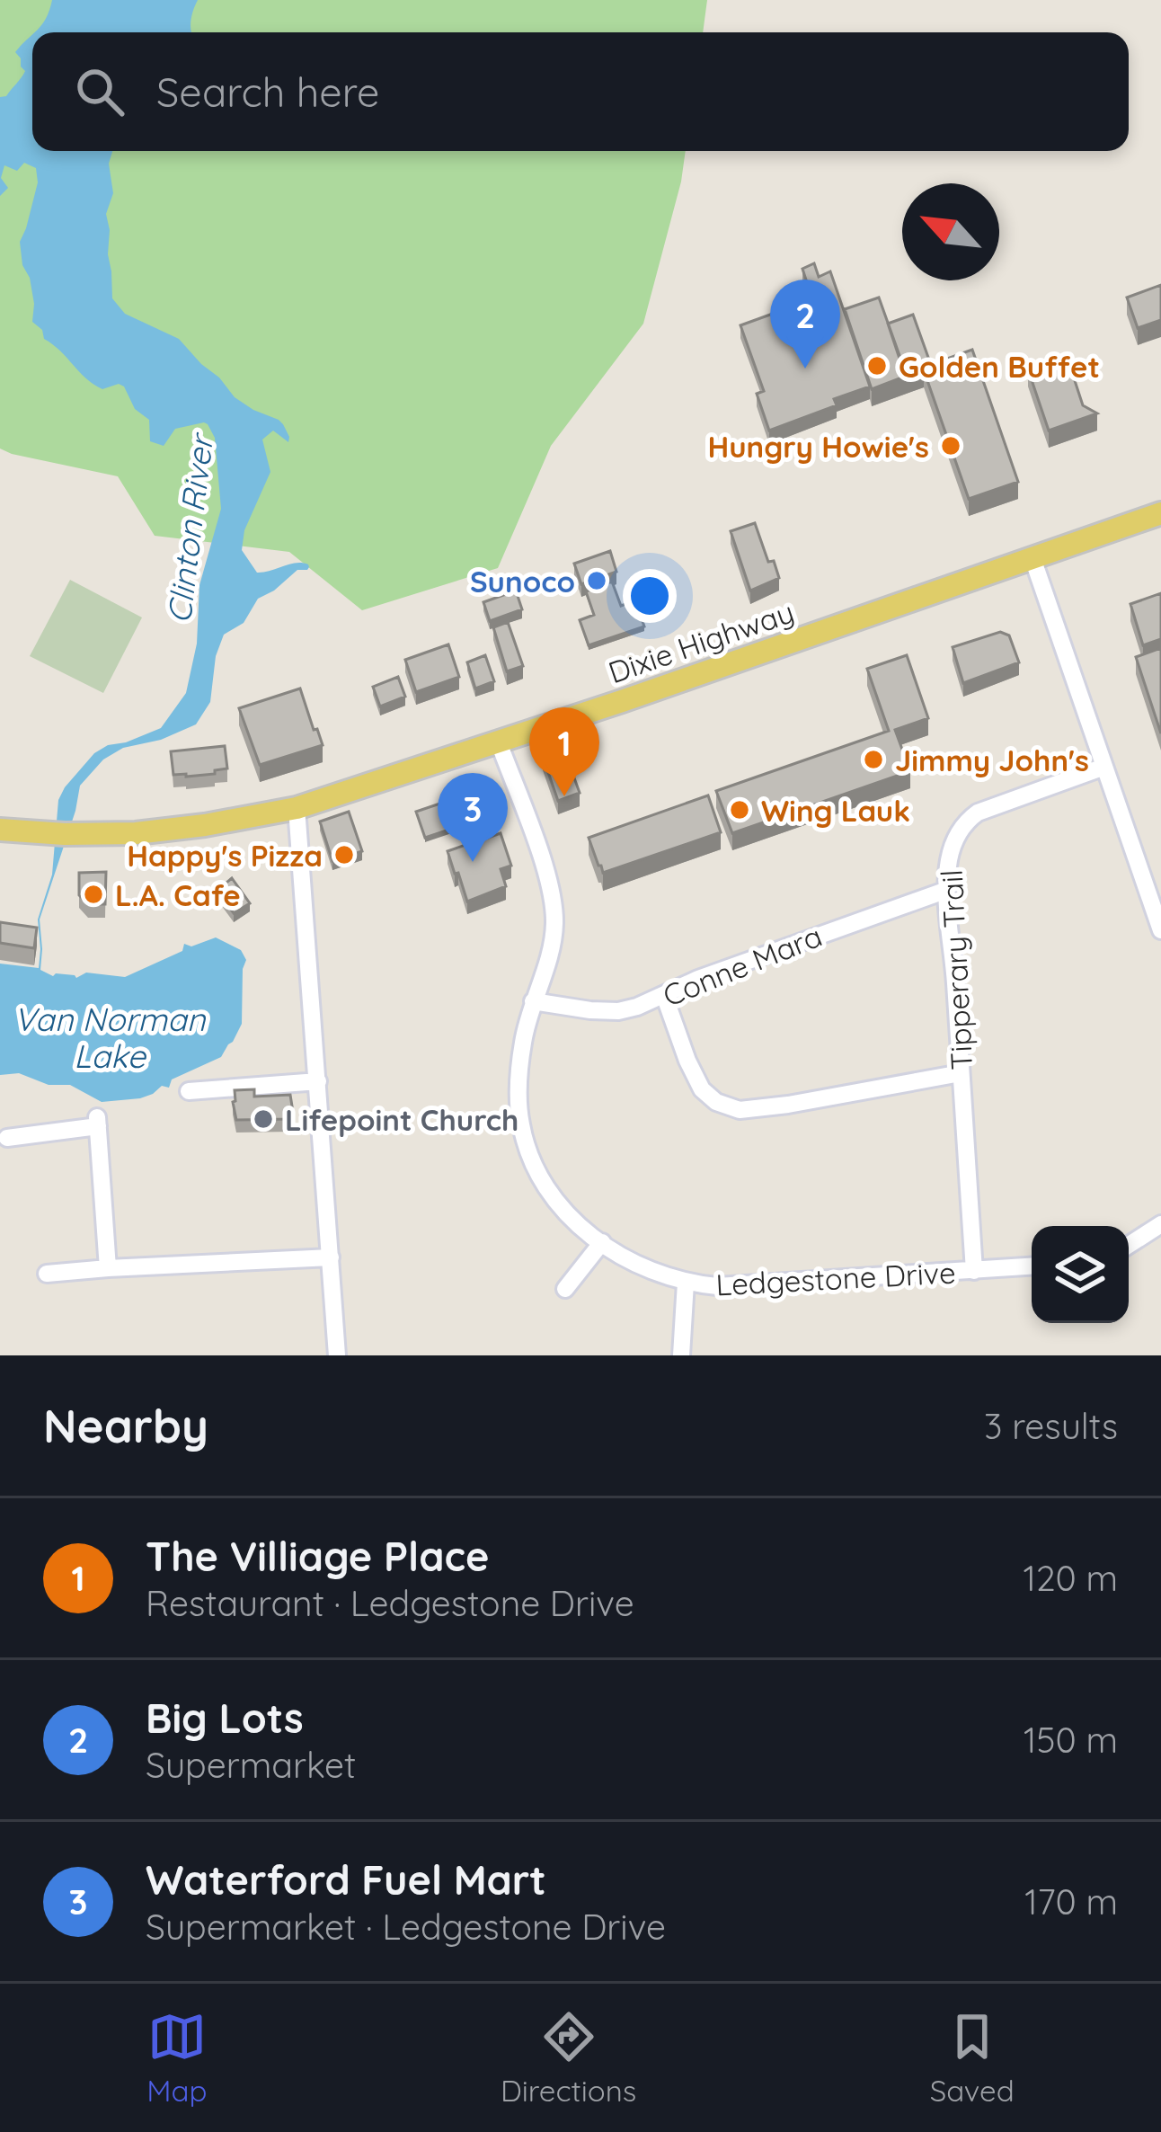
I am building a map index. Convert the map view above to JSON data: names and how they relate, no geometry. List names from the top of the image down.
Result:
{
  "streets": {
    "main road": ["Dixie Highway"],
    "street": ["Conne Mara", "Tipperary Trail", "Ledgestone Drive"]
  },
  "crossings": [
    ["Dixie Highway", "Ledgestone Drive"],
    ["Conne Mara", "Tipperary Trail"],
    ["Conne Mara", "Ledgestone Drive"],
    ["Tipperary Trail", "Ledgestone Drive"]
  ],
  "water": ["Clinton River", "Van Norman Lake"],
  "places": [
    "Golden Buffet",
    "Hungry Howie's",
    "Sunoco",
    "Jimmy John's",
    "Wing Lauk",
    "Happy's Pizza",
    "L.A. Cafe",
    "Lifepoint Church"
  ],
  "north": "top left",
  "page": {
    "search": "Search here",
    "pins": ["2", "1", "3"],
    "heading": ["Nearby", "3 results"],
    "list": [
      {
        "mark": "1",
        "name": "The Villiage Place",
        "note": "Restaurant · Ledgestone Drive",
        "value": "120 m"
      },
      {
        "mark": "2",
        "name": "Big Lots",
        "note": "Supermarket",
        "value": "150 m"
      },
      {
        "mark": "3",
        "name": "Waterford Fuel Mart",
        "note": "Supermarket · Ledgestone Drive",
        "value": "170 m"
      }
    ],
    "nav": ["Map", "Directions", "Saved"]
  }
}
